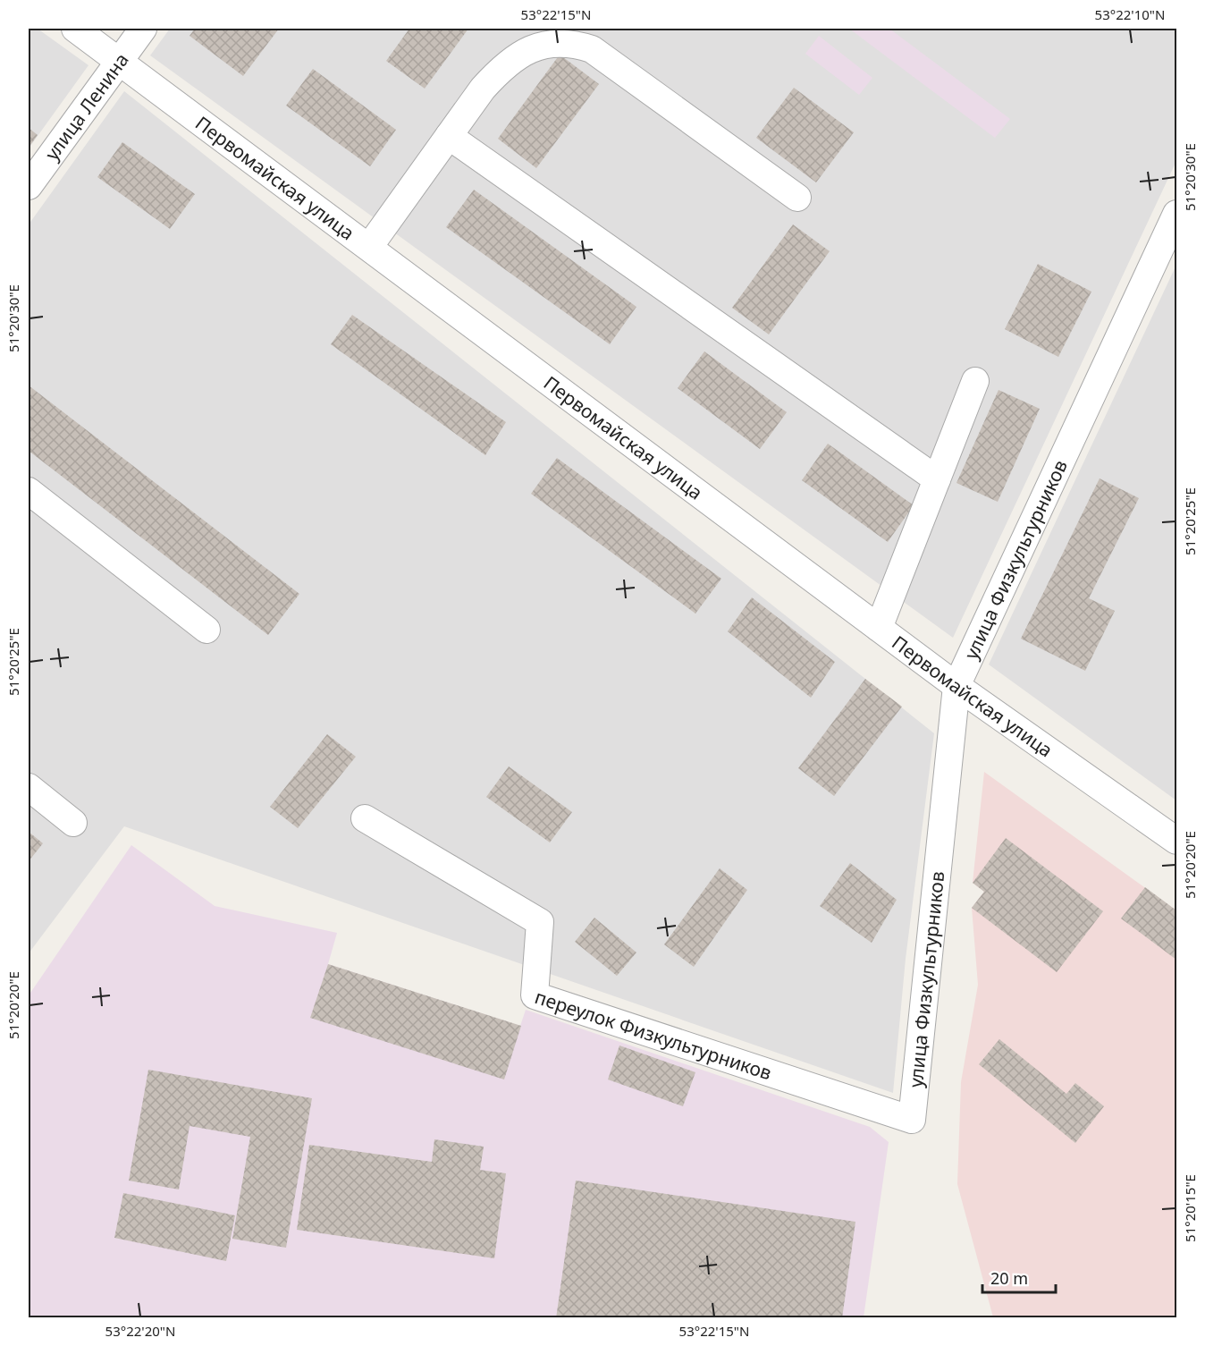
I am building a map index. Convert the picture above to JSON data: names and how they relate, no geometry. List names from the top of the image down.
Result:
{
  "streets": {
    "street": [
      "улица Ленина",
      "Первомайская улица",
      "улица Физкультурников",
      "переулок Физкультурников"
    ]
  },
  "crossings": [
    ["улица Ленина", "Первомайская улица"],
    ["Первомайская улица", "улица Физкультурников"],
    ["улица Физкультурников", "переулок Физкультурников"]
  ],
  "scale_bar": "20 m",
  "coordinates": [
    "53°22'15\"N",
    "53°22'10\"N",
    "51°20'30\"E",
    "51°20'25\"E",
    "51°20'20\"E",
    "51°20'15\"E",
    "53°22'20\"N"
  ]
}
